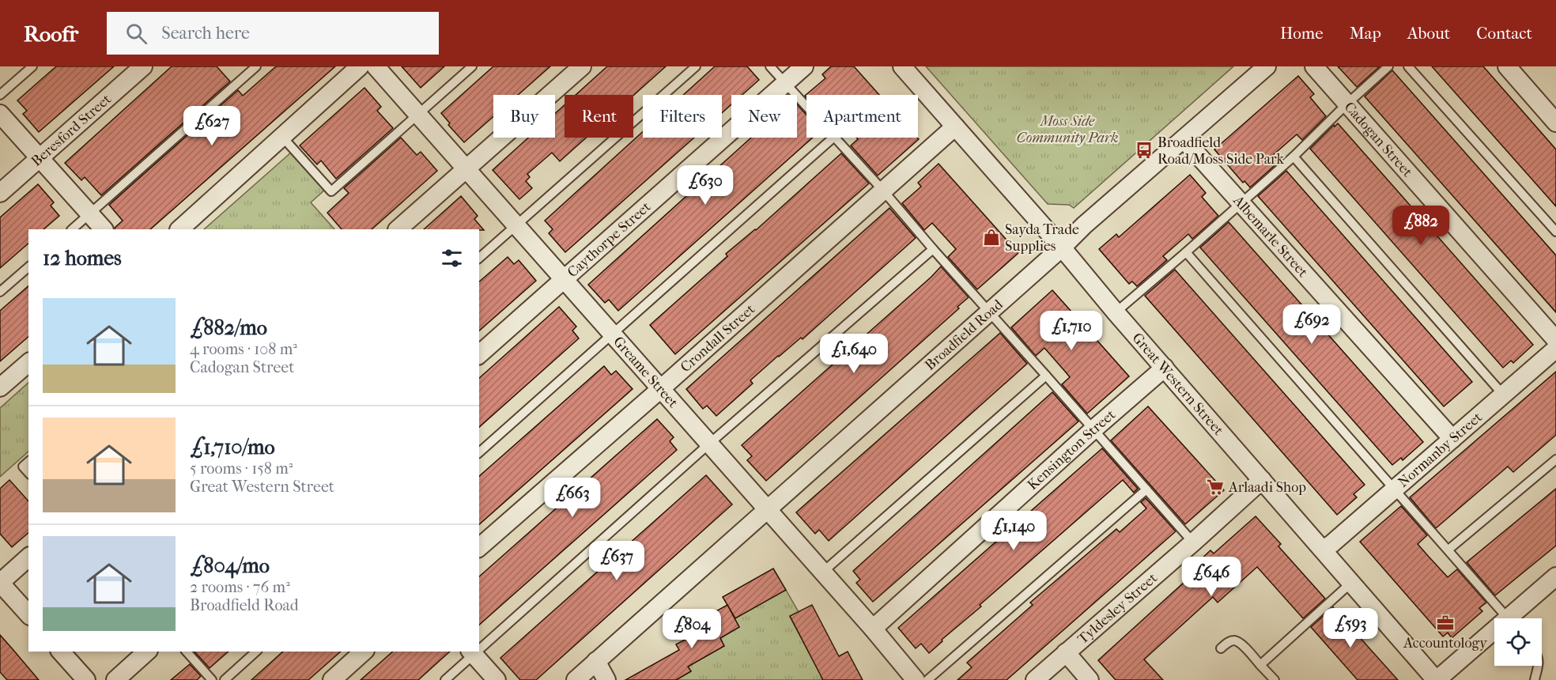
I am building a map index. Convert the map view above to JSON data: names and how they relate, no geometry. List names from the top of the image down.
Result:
{
  "streets": {
    "street": [
      "Beresford Street",
      "Cadogan Street",
      "Albemarle Street",
      "Caythorpe Street",
      "Broadfield Road",
      "Crondall Street",
      "Greame Street",
      "Great Western Street",
      "Kensington Street",
      "Normanby Street",
      "Tyldesley Street"
    ]
  },
  "crossings": [
    ["Albemarle Street", "Broadfield Road"],
    ["Albemarle Street", "Normanby Street"],
    ["Caythorpe Street", "Greame Street"],
    ["Broadfield Road", "Greame Street"],
    ["Broadfield Road", "Great Western Street"],
    ["Crondall Street", "Greame Street"],
    ["Crondall Street", "Great Western Street"],
    ["Greame Street", "Kensington Street"],
    ["Great Western Street", "Kensington Street"],
    ["Great Western Street", "Normanby Street"],
    ["Great Western Street", "Tyldesley Street"]
  ],
  "parks": ["Moss Side Community Park"],
  "places": {
    "bus stop": ["Broadfield Road/Moss Side Park"],
    "shop": ["Sayda Trade Supplies"],
    "supermarket": ["Arlaadi Shop"],
    "office": ["Accountology"]
  },
  "page": {
    "header": "Roofr",
    "search": "Search here",
    "nav": [
      "Home",
      "Map",
      "About",
      "Contact"
    ],
    "chip": [
      "Buy",
      "Rent",
      "Filters",
      "New",
      "Apartment"
    ],
    "price": [
      "£627",
      "£630",
      "£882",
      "£692",
      "£1,710",
      "£1,640",
      "£663",
      "£1,140",
      "£637",
      "£646",
      "£593",
      "£804"
    ],
    "heading": "12 homes",
    "list": [
      {
        "name": "£882/mo",
        "note": "4 rooms · 108 m² · Cadogan Street"
      },
      {
        "name": "£1,710/mo",
        "note": "5 rooms · 158 m² · Great Western Street"
      },
      {
        "name": "£804/mo",
        "note": "2 rooms · 76 m² · Broadfield Road"
      }
    ]
  }
}
